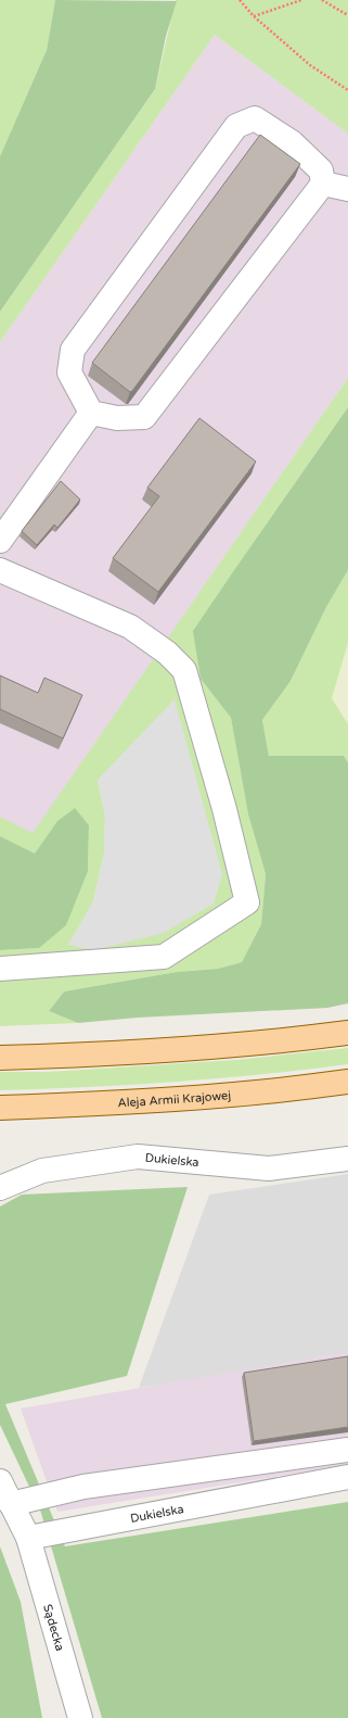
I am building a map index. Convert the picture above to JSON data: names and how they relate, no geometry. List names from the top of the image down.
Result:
{
  "streets": {
    "main road": ["Aleja Armii Krajowej"],
    "street": ["Dukielska", "Sądecka"]
  },
  "crossings": [
    ["Dukielska", "Sądecka"]
  ]
}
